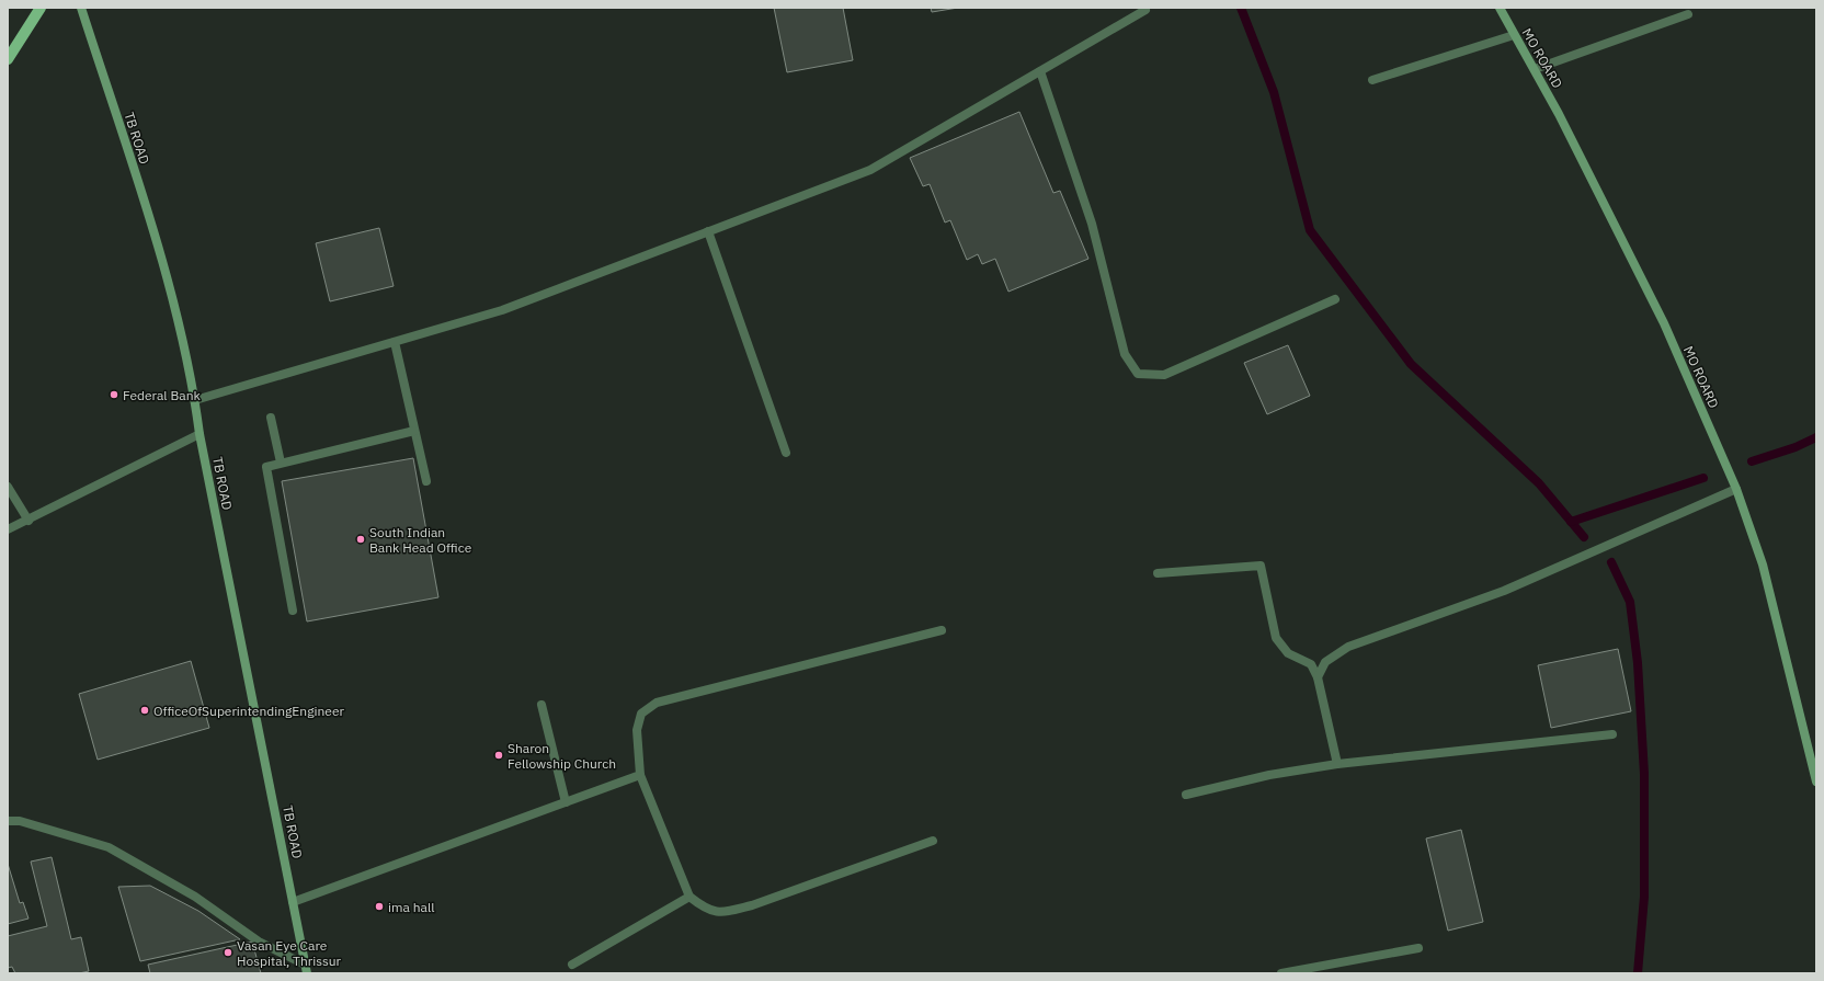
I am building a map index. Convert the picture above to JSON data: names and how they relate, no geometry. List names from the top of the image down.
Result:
{
  "streets": {
    "main road": ["MO ROARD", "TB ROAD"]
  },
  "places": [
    "Federal Bank",
    "South Indian Bank Head Office",
    "OfficeOfSuperintendingEngineer",
    "Sharon Fellowship Church",
    "ima hall",
    "Vasan Eye Care Hospital, Thrissur"
  ]
}
